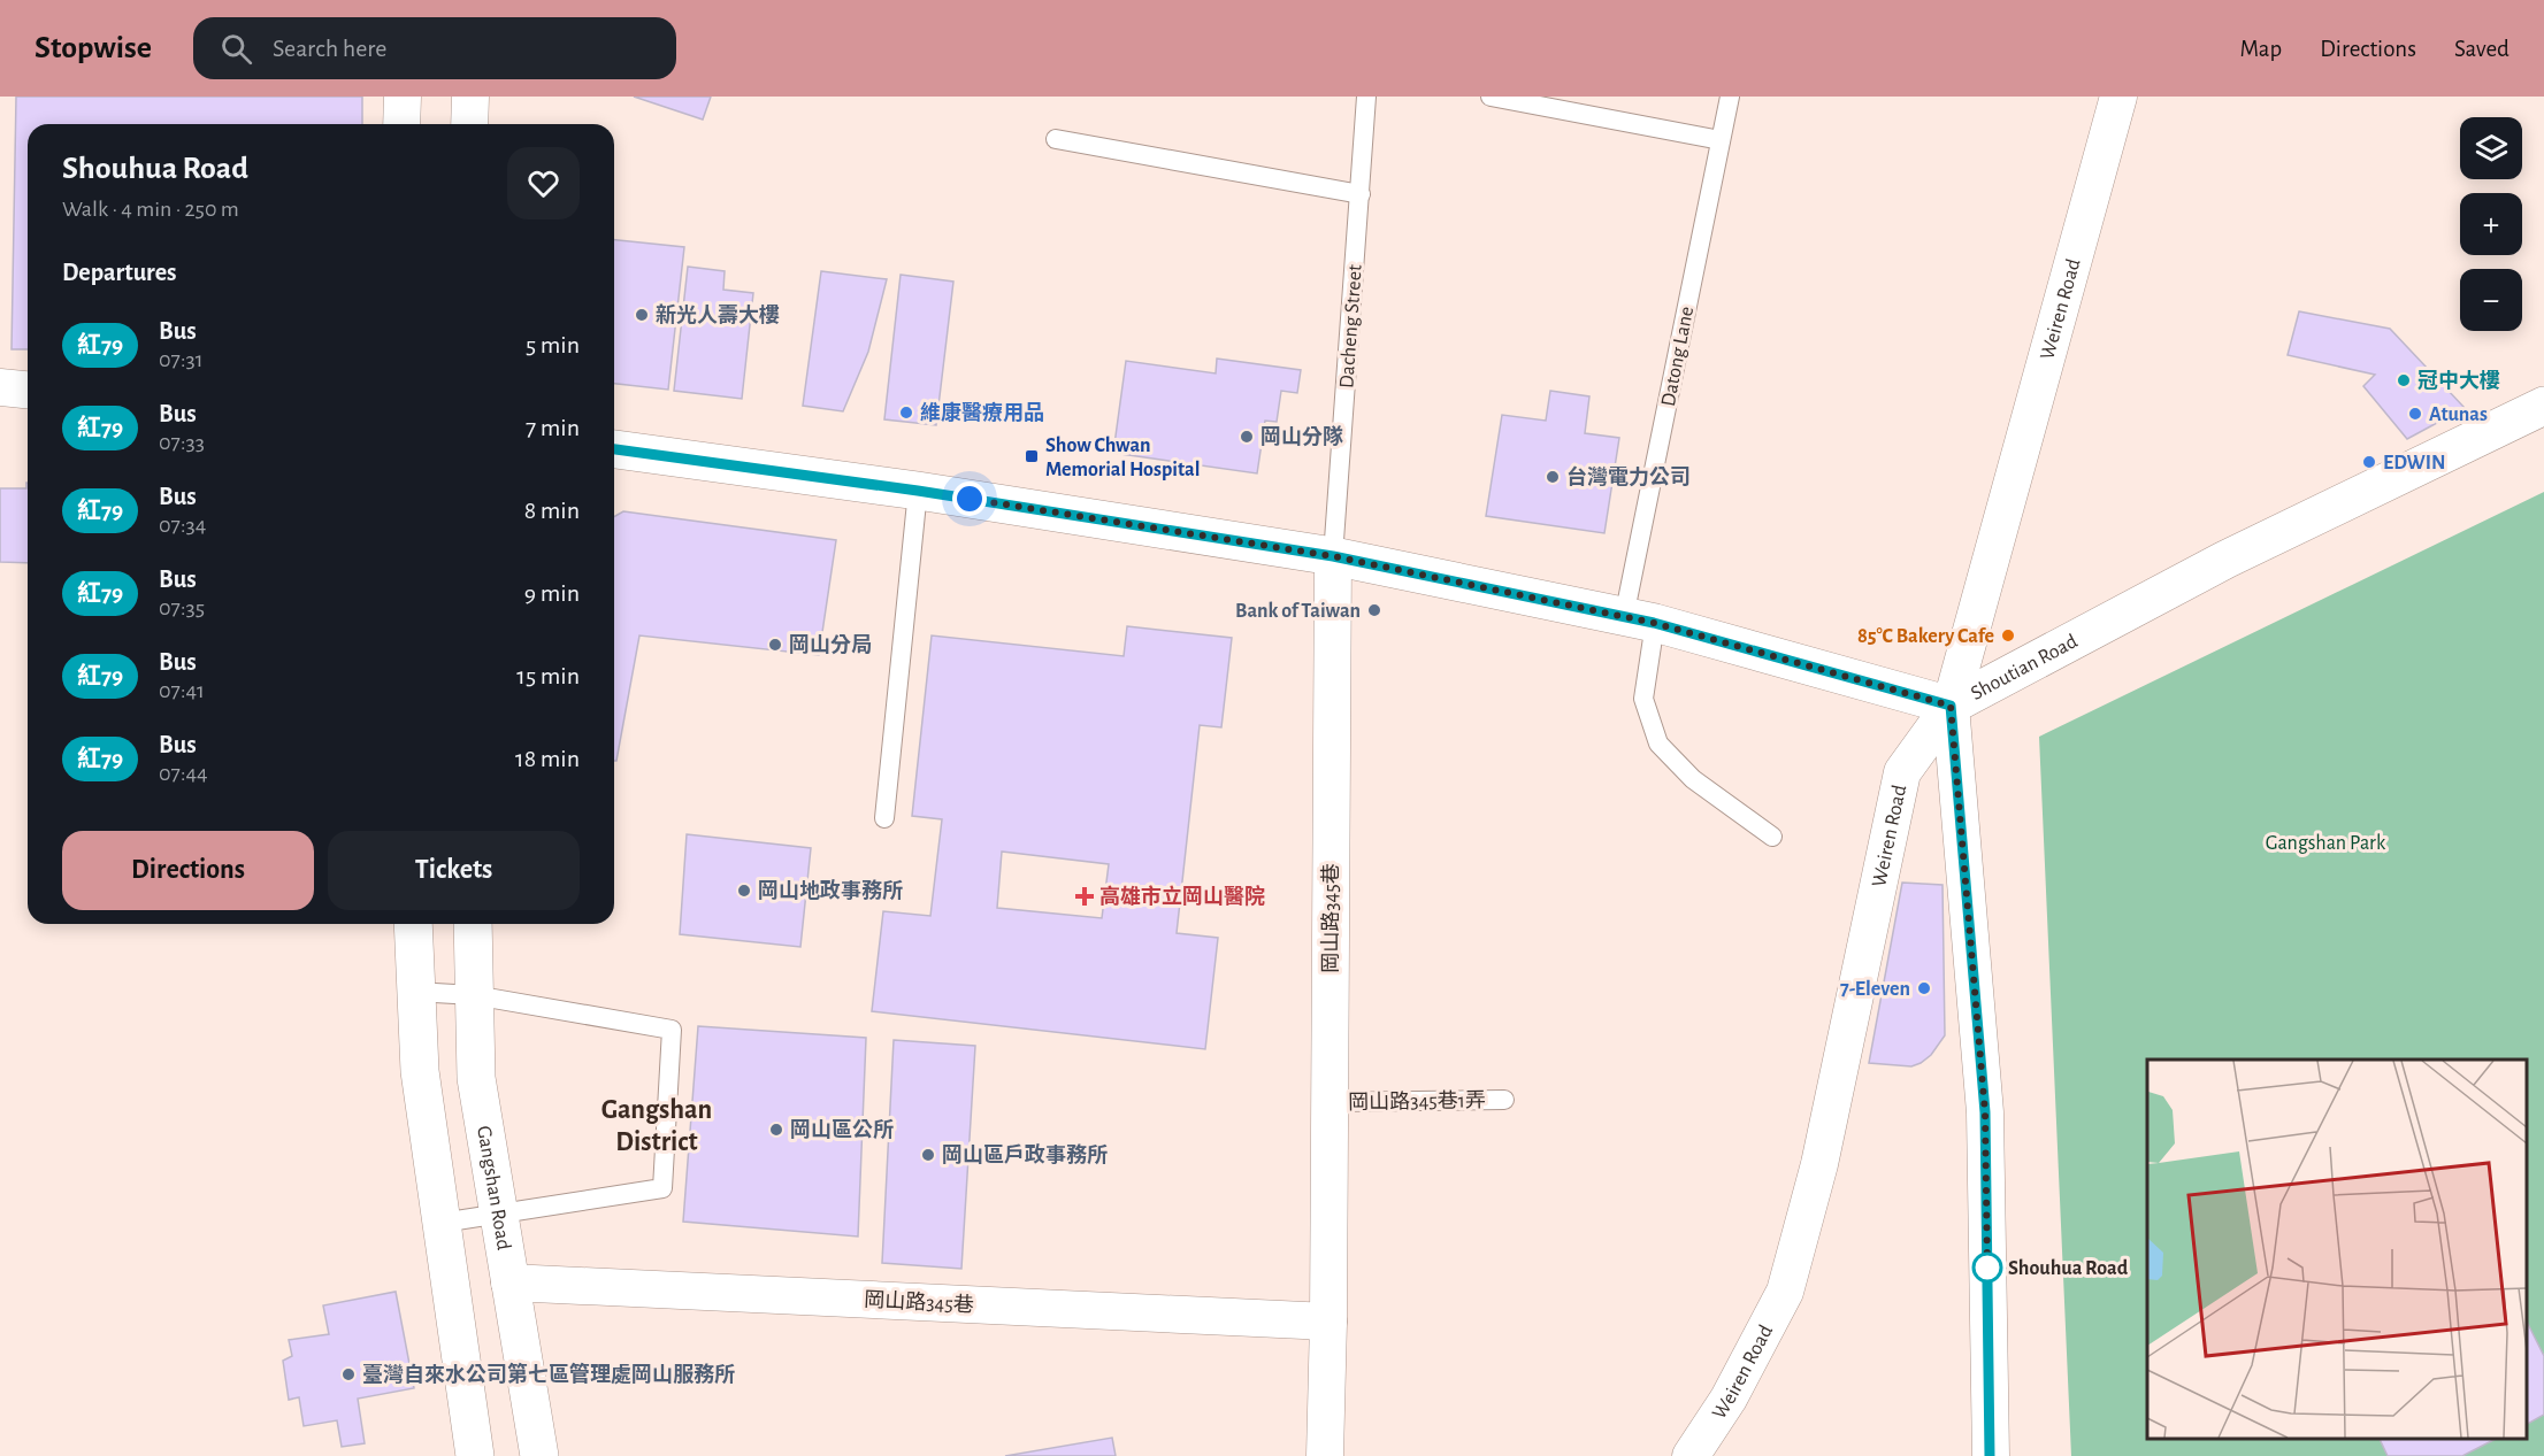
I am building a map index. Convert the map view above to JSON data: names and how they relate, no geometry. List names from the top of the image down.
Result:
{
  "streets": {
    "main road": ["Shoutian Road", "Gangshan Road"],
    "street": ["Weiren Road", "岡山路345巷"],
    "lane": ["Dacheng Street", "Datong Lane", "岡山路345巷1弄"]
  },
  "crossings": [
    ["Weiren Road", "Shoutian Road"],
    ["Dacheng Street", "Shoutian Road"],
    ["Dacheng Street", "岡山路345巷"],
    ["Datong Lane", "Shoutian Road"],
    ["Shoutian Road", "岡山路345巷"],
    ["岡山路345巷", "岡山路345巷1弄"],
    ["岡山路345巷", "Gangshan Road"]
  ],
  "districts": ["Gangshan District"],
  "parks": ["Gangshan Park"],
  "places": {
    "other": [
      "新光人壽大樓",
      "冠中大樓",
      "維康醫療用品",
      "Atunas",
      "岡山分隊",
      "EDWIN",
      "台灣電力公司",
      "Bank of Taiwan",
      "85°C Bakery Cafe",
      "岡山分局",
      "岡山地政事務所",
      "7-Eleven",
      "岡山區公所",
      "岡山區戶政事務所",
      "Shouhua Road",
      "臺灣自來水公司第七區管理處岡山服務所"
    ],
    "transit": ["Show Chwan Memorial Hospital"],
    "health": ["高雄市立岡山醫院"]
  },
  "lines": ["bus line 紅79"],
  "page": {
    "header": "Stopwise",
    "search": "Search here",
    "nav": ["Map", "Directions", "Saved"],
    "map_buttons": ["+", "−"],
    "heading": [
      ["Shouhua Road", "Walk · 4 min · 250 m"],
      "Departures"
    ],
    "list": [
      {
        "mark": "紅79",
        "name": "Bus",
        "note": "07:31",
        "value": "5 min"
      },
      {
        "mark": "紅79",
        "name": "Bus",
        "note": "07:33",
        "value": "7 min"
      },
      {
        "mark": "紅79",
        "name": "Bus",
        "note": "07:34",
        "value": "8 min"
      },
      {
        "mark": "紅79",
        "name": "Bus",
        "note": "07:35",
        "value": "9 min"
      },
      {
        "mark": "紅79",
        "name": "Bus",
        "note": "07:41",
        "value": "15 min"
      },
      {
        "mark": "紅79",
        "name": "Bus",
        "note": "07:44",
        "value": "18 min"
      }
    ],
    "buttons": ["Directions", "Tickets"]
  }
}
